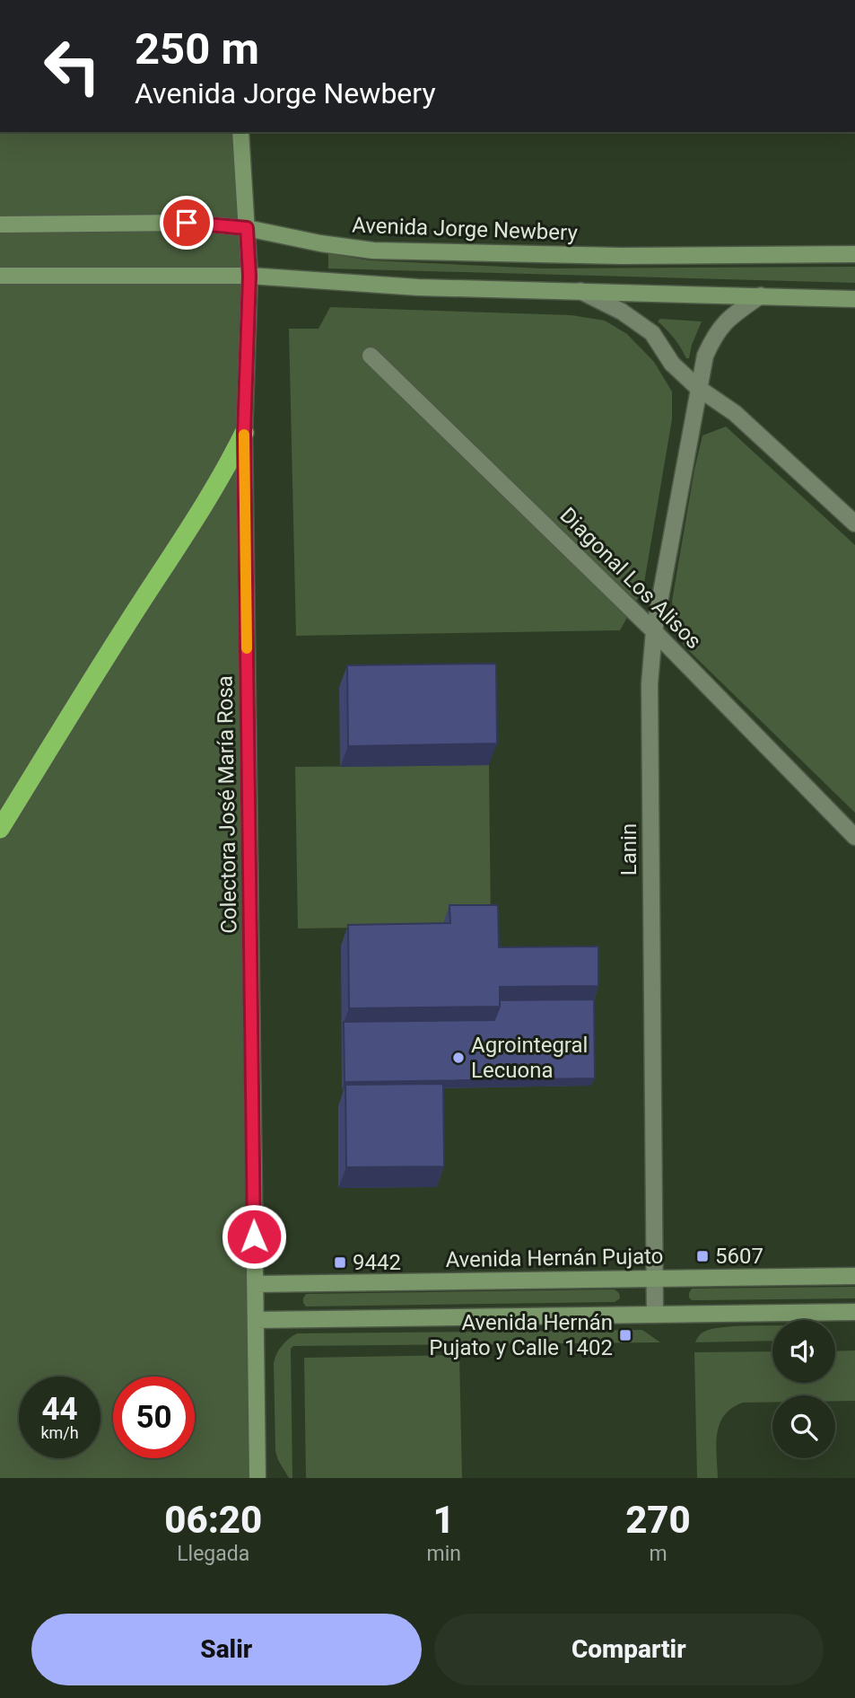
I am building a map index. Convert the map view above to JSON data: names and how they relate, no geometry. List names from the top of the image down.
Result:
{
  "streets": {
    "main road": ["Avenida Jorge Newbery", "Colectora José María Rosa", "Avenida Hernán Pujato"],
    "street": ["Diagonal Los Alisos", "Lanin"]
  },
  "crossings": [
    ["Avenida Jorge Newbery", "Colectora José María Rosa"],
    ["Diagonal Los Alisos", "Lanin"],
    ["Colectora José María Rosa", "Avenida Hernán Pujato"],
    ["Lanin", "Avenida Hernán Pujato"]
  ],
  "places": {
    "other": ["Agrointegral Lecuona"],
    "transit": ["5607", "9442", "Avenida Hernán Pujato y Calle 1402"]
  },
  "page": {
    "turn": ["250 m", "Avenida Jorge Newbery"],
    "speed": "44 km/h",
    "limit": "50",
    "eta": [
      "06:20",
      "Llegada",
      "1",
      "min",
      "270",
      "m"
    ],
    "buttons": ["Salir", "Compartir"]
  }
}
